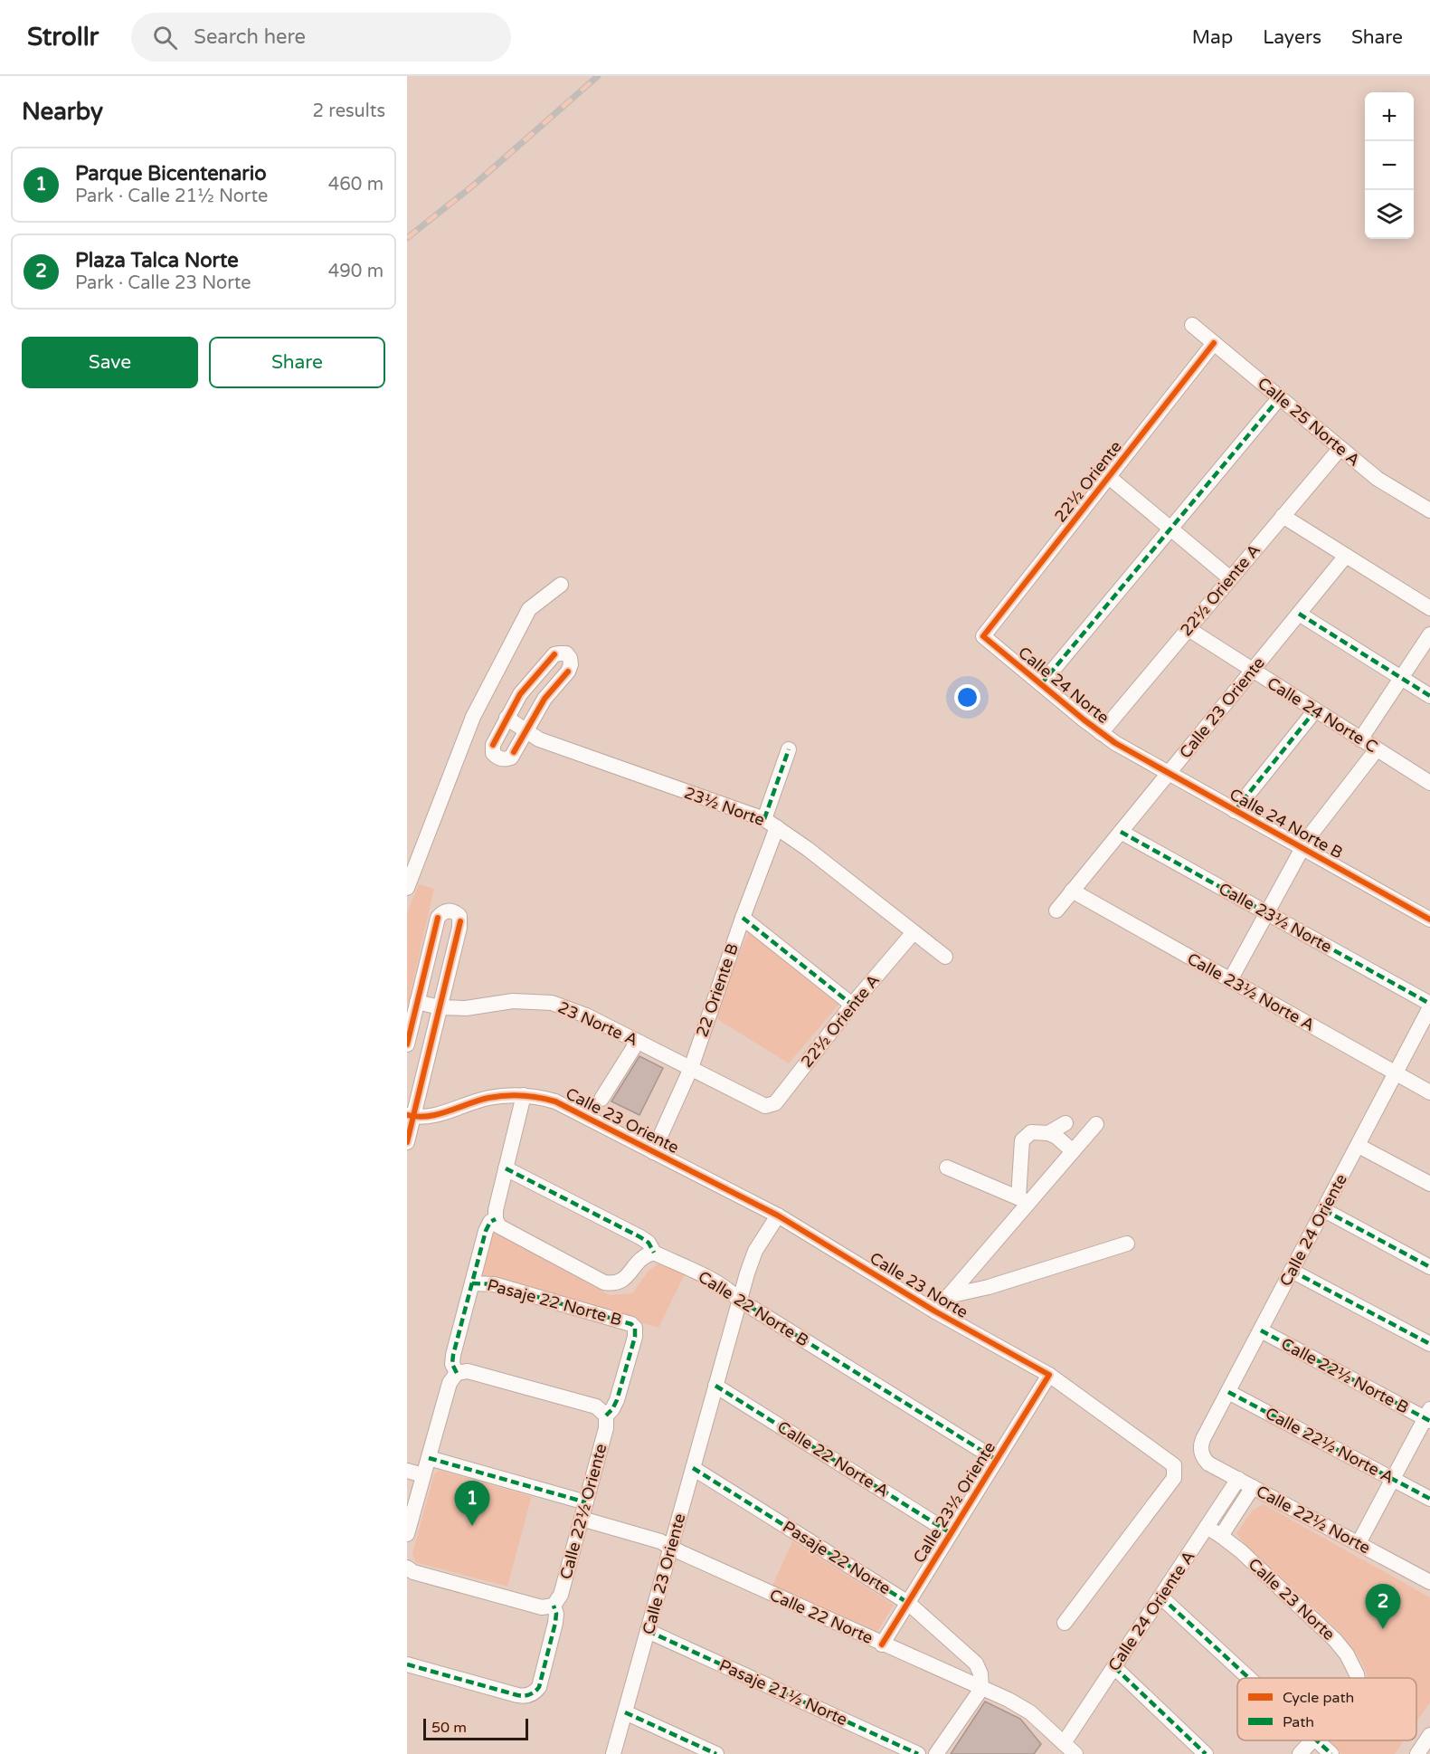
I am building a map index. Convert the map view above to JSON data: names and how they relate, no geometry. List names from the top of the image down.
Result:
{
  "streets": {
    "street": [
      "Calle 25 Norte A",
      "22½ Oriente",
      "22½ Oriente A",
      "Calle 24 Norte",
      "Calle 23 Oriente",
      "Calle 24 Norte C",
      "23½ Norte",
      "Calle 24 Norte B",
      "Calle 23½ Norte",
      "22 Oriente B",
      "Calle 23½ Norte A",
      "23 Norte A",
      "Calle 24 Oriente",
      "Calle 23 Norte",
      "Pasaje 22 Norte B",
      "Calle 22 Norte B",
      "Calle 22½ Norte B",
      "Calle 22½ Norte A",
      "Calle 22 Norte A",
      "Calle 23½ Oriente",
      "Calle 22½ Oriente",
      "Calle 22½ Norte",
      "Pasaje 22 Norte",
      "Calle 24 Oriente A",
      "Calle 22 Norte",
      "Pasaje 21½ Norte"
    ]
  },
  "crossings": [
    ["Calle 25 Norte A", "22½ Oriente"],
    ["Calle 25 Norte A", "22½ Oriente A"],
    ["22½ Oriente", "Calle 24 Norte"],
    ["22½ Oriente A", "Calle 24 Norte"],
    ["22½ Oriente A", "Calle 24 Norte C"],
    ["22½ Oriente A", "23½ Norte"],
    ["22½ Oriente A", "23 Norte A"],
    ["Calle 24 Norte", "Calle 24 Norte B"],
    ["Calle 23 Oriente", "Calle 24 Norte C"],
    ["Calle 23 Oriente", "Calle 24 Norte B"],
    ["Calle 23 Oriente", "Calle 23½ Norte"],
    ["Calle 23 Oriente", "22 Oriente B"],
    ["Calle 23 Oriente", "Calle 23½ Norte A"],
    ["Calle 23 Oriente", "Calle 23 Norte"],
    ["Calle 23 Oriente", "Calle 22 Norte B"],
    ["Calle 23 Oriente", "Calle 22 Norte A"],
    ["Calle 23 Oriente", "Pasaje 22 Norte"],
    ["Calle 23 Oriente", "Calle 22 Norte"],
    ["Calle 23 Oriente", "Pasaje 21½ Norte"],
    ["23½ Norte", "22 Oriente B"],
    ["Calle 23½ Norte", "Calle 24 Oriente"],
    ["22 Oriente B", "23 Norte A"],
    ["Calle 23½ Norte A", "Calle 24 Oriente"],
    ["Calle 24 Oriente", "Calle 22½ Norte B"],
    ["Calle 24 Oriente", "Calle 22½ Norte A"],
    ["Calle 24 Oriente", "Calle 22½ Norte"],
    ["Calle 23 Norte", "Calle 23½ Oriente"],
    ["Calle 23 Norte", "Calle 24 Oriente A"],
    ["Pasaje 22 Norte B", "Calle 22½ Oriente"],
    ["Calle 22 Norte B", "Calle 23½ Oriente"],
    ["Calle 22 Norte A", "Calle 23½ Oriente"],
    ["Calle 23½ Oriente", "Pasaje 22 Norte"],
    ["Calle 23½ Oriente", "Calle 22 Norte"],
    ["Calle 22½ Oriente", "Calle 22 Norte"],
    ["Calle 22½ Norte", "Calle 24 Oriente A"],
    ["Pasaje 22 Norte", "Calle 22 Norte"],
    ["Calle 24 Oriente A", "Calle 22 Norte"]
  ],
  "legend": ["Cycle path", "Path"],
  "scale_bar": "50 m",
  "page": {
    "header": "Strollr",
    "search": "Search here",
    "nav": ["Map", "Layers", "Share"],
    "heading": ["Nearby", "2 results"],
    "map_buttons": ["+", "−"],
    "list": [
      {
        "mark": "1",
        "name": "Parque Bicentenario",
        "note": "Park · Calle 21½ Norte",
        "value": "460 m"
      },
      {
        "mark": "2",
        "name": "Plaza Talca Norte",
        "note": "Park · Calle 23 Norte",
        "value": "490 m"
      }
    ],
    "buttons": ["Save", "Share"],
    "pins": ["1", "2"],
    "scale": "50 m"
  }
}
